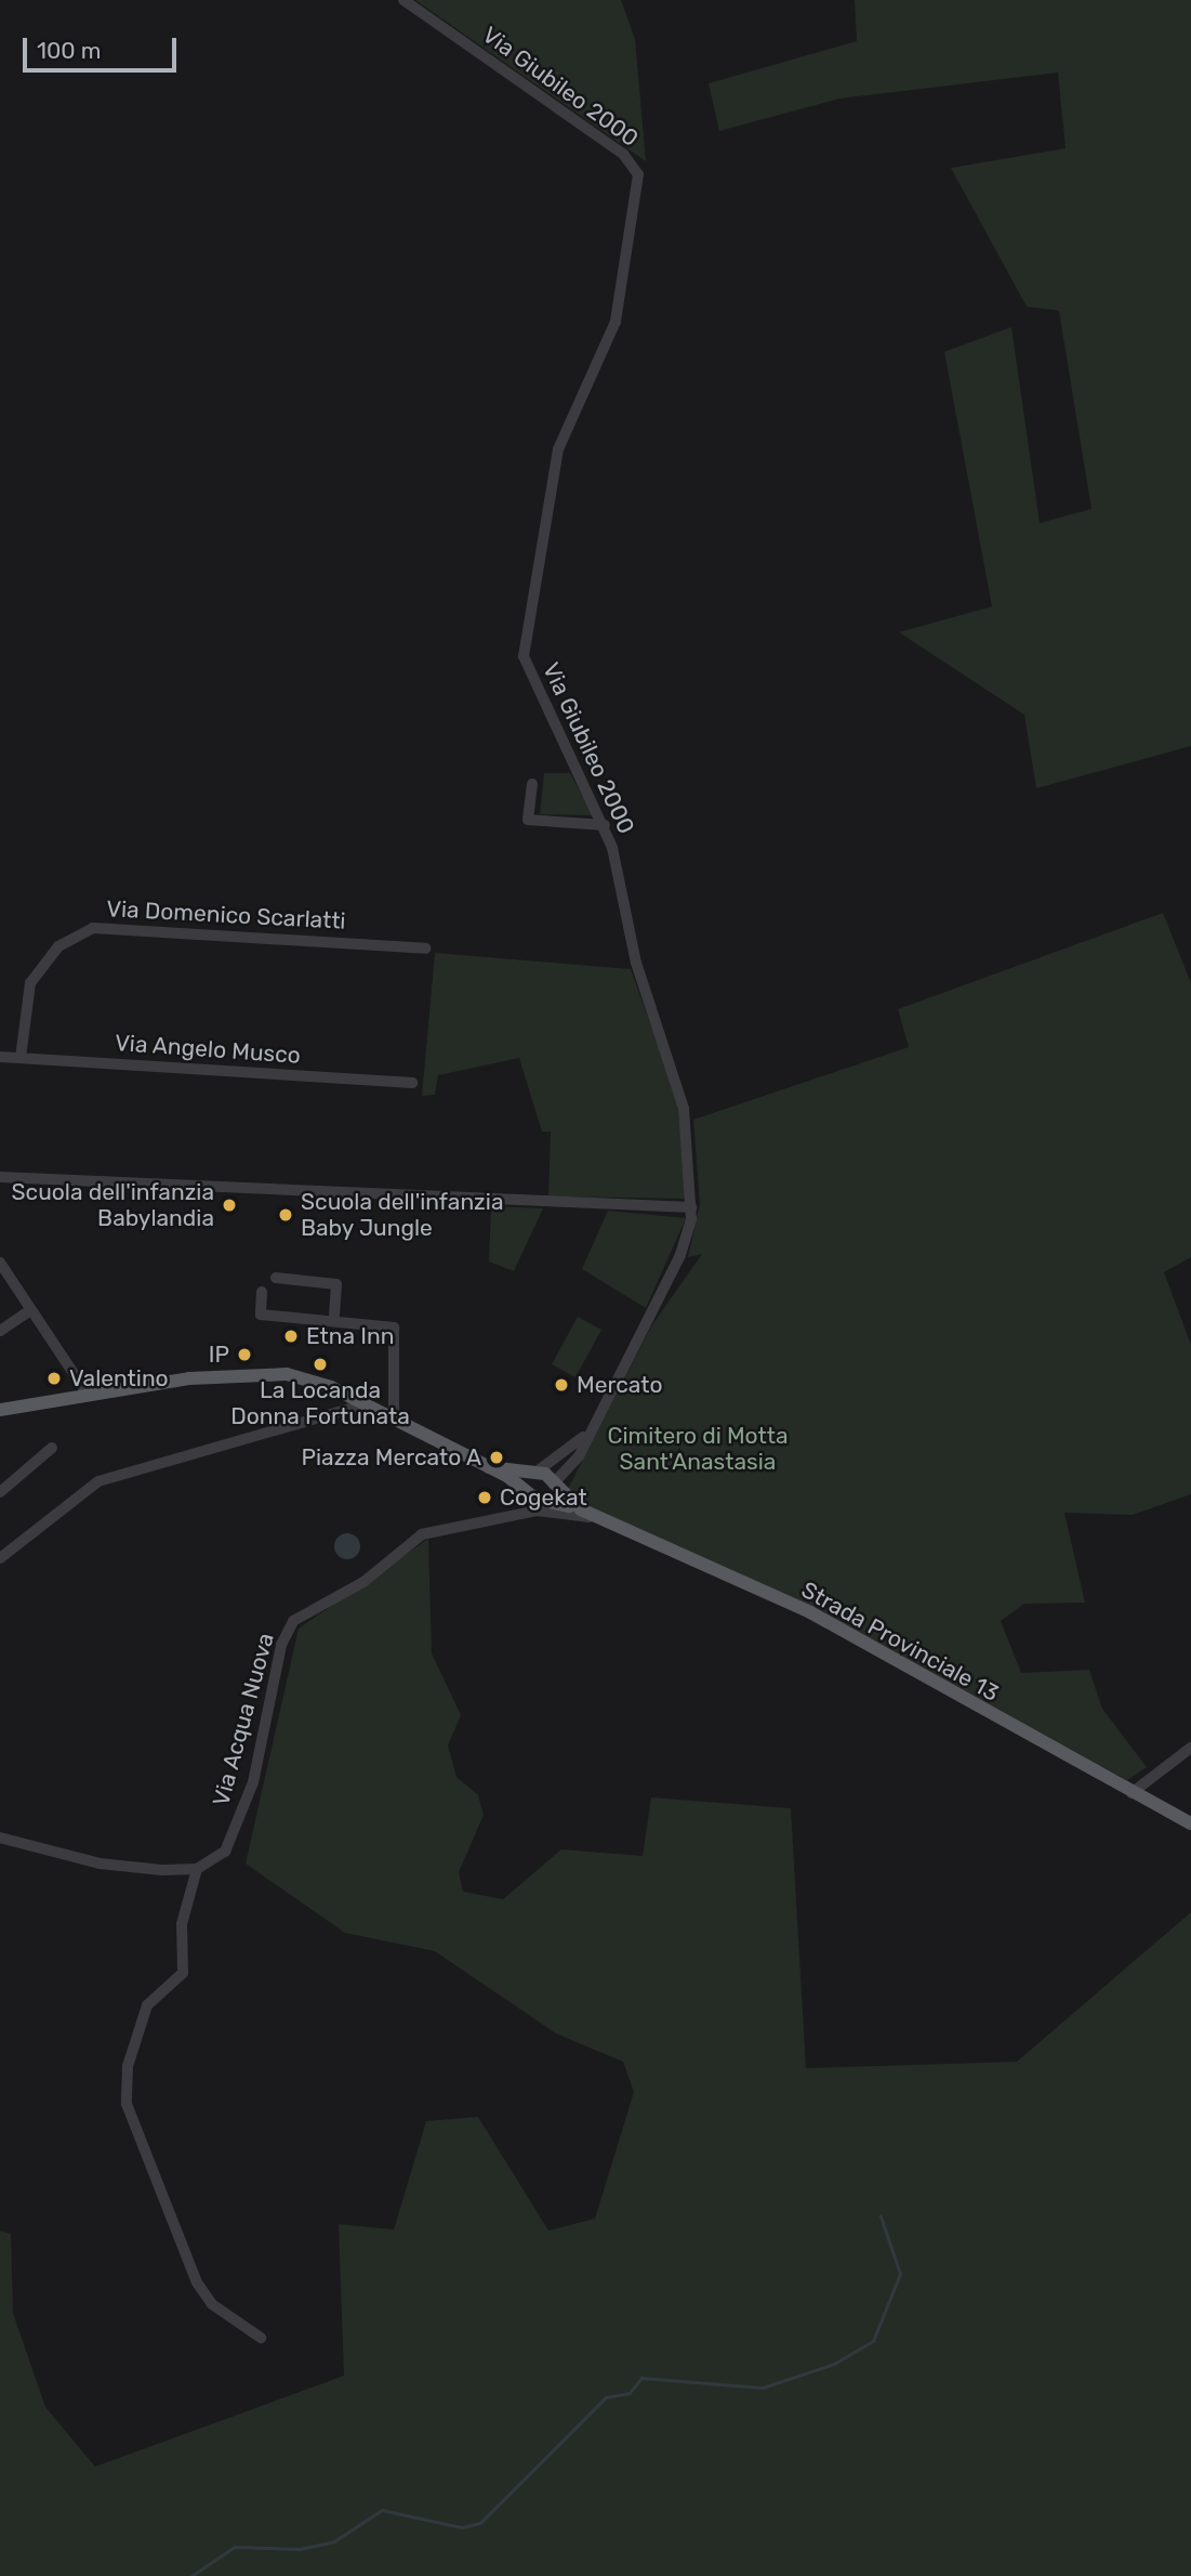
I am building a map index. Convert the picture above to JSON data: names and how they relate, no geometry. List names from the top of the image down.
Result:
{
  "streets": {
    "main road": ["Strada Provinciale 13"],
    "street": [
      "Via Giubileo 2000",
      "Via Domenico Scarlatti",
      "Via Angelo Musco",
      "Via Acqua Nuova"
    ]
  },
  "crossings": [
    ["Via Domenico Scarlatti", "Via Angelo Musco"],
    ["Strada Provinciale 13", "Via Acqua Nuova"]
  ],
  "parks": ["Cimitero di Motta Sant'Anastasia"],
  "places": [
    "Scuola dell'infanzia Babylandia",
    "Scuola dell'infanzia Baby Jungle",
    "Etna Inn",
    "IP",
    "La Locanda Donna Fortunata",
    "Valentino",
    "Mercato",
    "Piazza Mercato A",
    "Cogekat"
  ],
  "scale_bar": "100 m"
}
